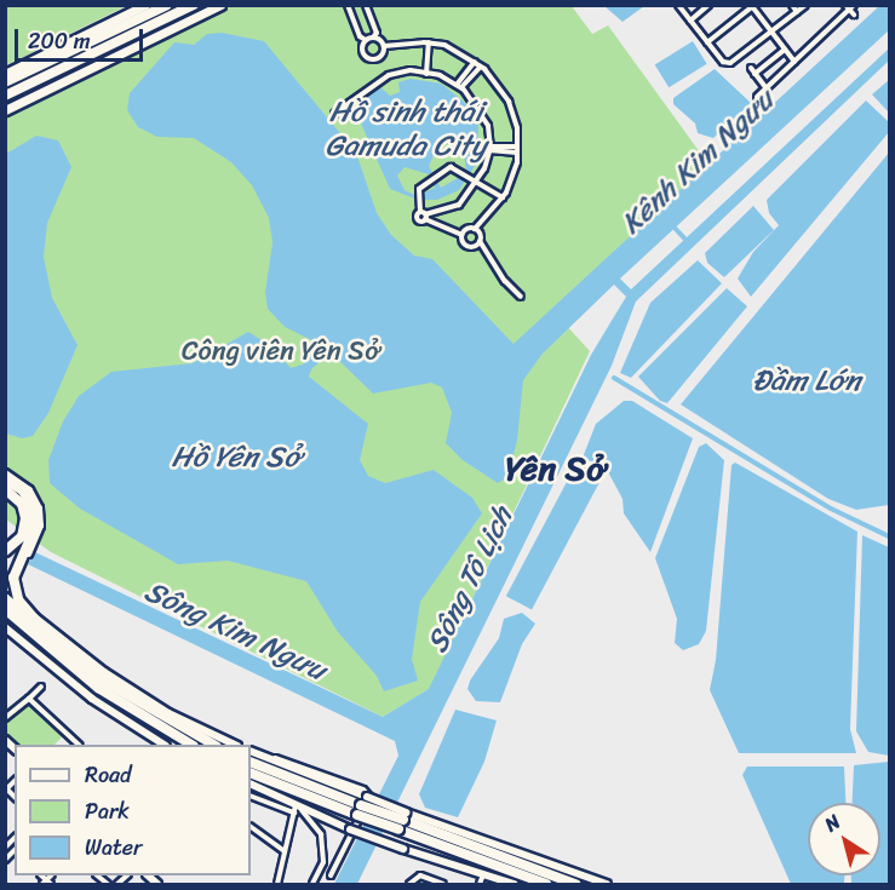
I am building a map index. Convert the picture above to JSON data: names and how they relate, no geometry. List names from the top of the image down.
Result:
{
  "districts": ["Yên Sở"],
  "water": [
    "Hồ sinh thái Gamuda City",
    "Kênh Kim Ngưu",
    "Đầm Lớn",
    "Hồ Yên Sở",
    "Sông Tô Lịch",
    "Sông Kim Ngưu"
  ],
  "parks": ["Công viên Yên Sở"],
  "legend": ["Road", "Park", "Water"],
  "scale_bar": "200 m",
  "north": "top left"
}
